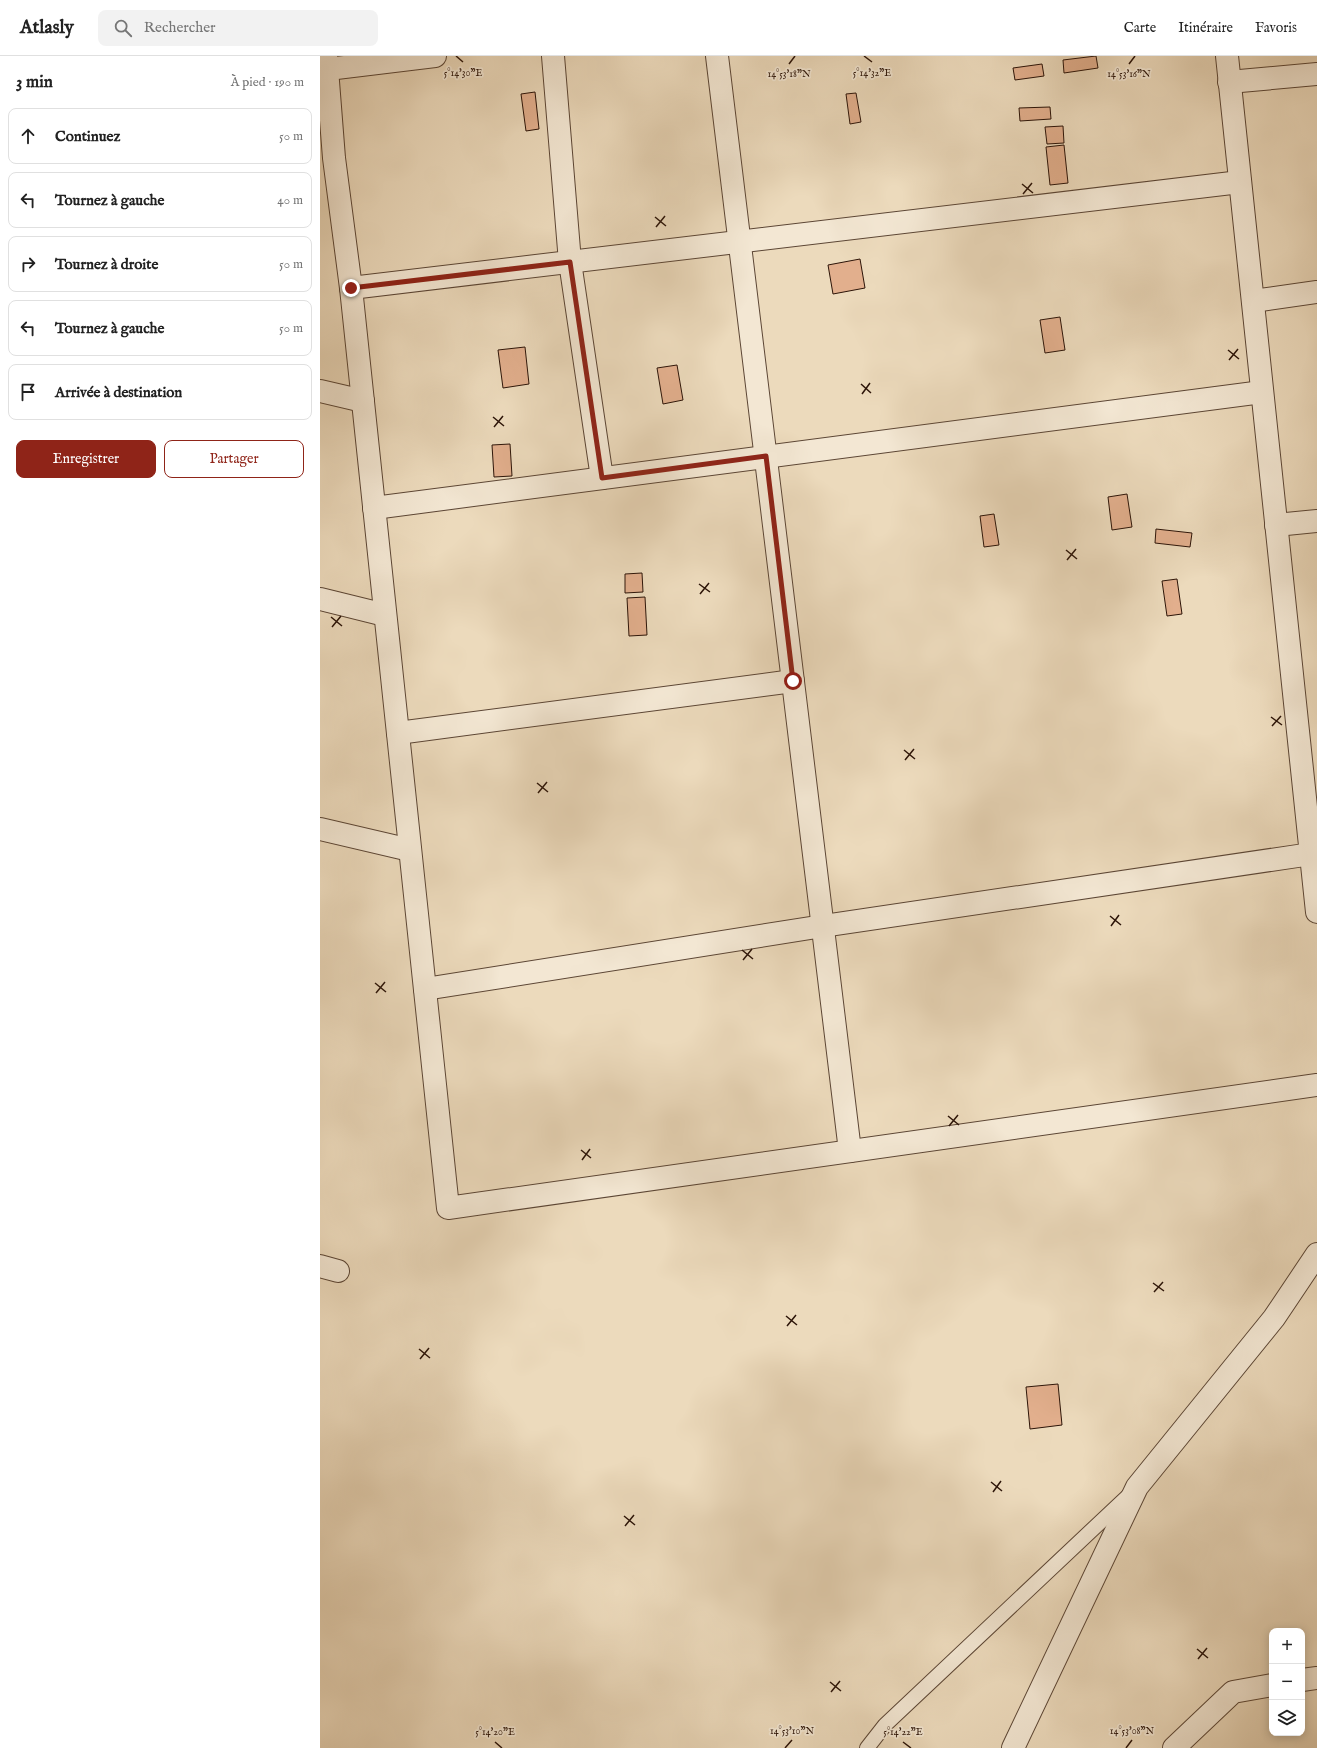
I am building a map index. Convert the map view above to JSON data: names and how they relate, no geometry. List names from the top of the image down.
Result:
{
  "page": {
    "header": "Atlasly",
    "search": "Rechercher",
    "nav": ["Carte", "Itinéraire", "Favoris"],
    "heading": ["3 min", "À pied · 190 m"],
    "list": [
      ["Continuez", "50 m"],
      ["Tournez à gauche", "40 m"],
      ["Tournez à droite", "50 m"],
      ["Tournez à gauche", "50 m"],
      "Arrivée à destination"
    ],
    "buttons": ["Enregistrer", "Partager"],
    "map_buttons": ["+", "−"]
  },
  "coordinates": [
    "5°14'30\"E",
    "5°14'32\"E",
    "14°53'18\"N",
    "14°53'16\"N",
    "14°53'10\"N",
    "14°53'08\"N",
    "5°14'20\"E",
    "5°14'22\"E"
  ]
}
